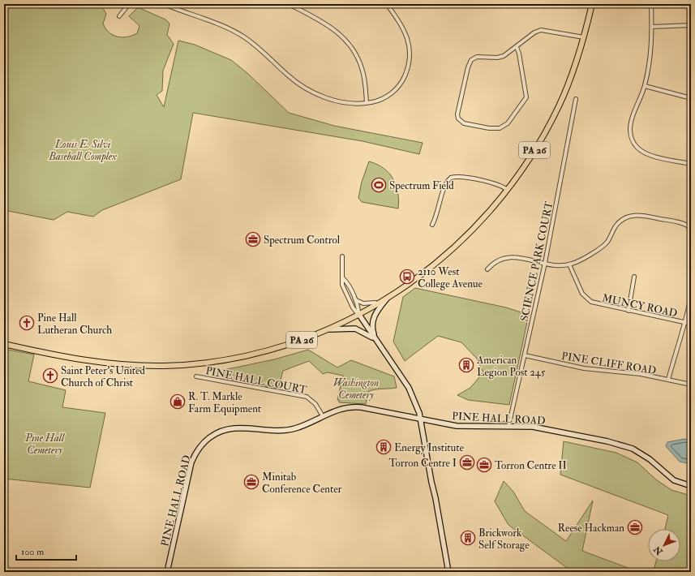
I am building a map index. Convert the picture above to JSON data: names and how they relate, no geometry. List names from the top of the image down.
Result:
{
  "streets": {
    "main road": ["PA 26"],
    "street": [
      "SCIENCE PARK COURT",
      "MUNCY ROAD",
      "PINE CLIFF ROAD",
      "PINE HALL COURT",
      "PINE HALL ROAD"
    ]
  },
  "crossings": [
    ["SCIENCE PARK COURT", "PINE CLIFF ROAD"],
    ["SCIENCE PARK COURT", "PINE HALL ROAD"],
    ["PINE HALL COURT", "PINE HALL ROAD"]
  ],
  "parks": ["Louis E. Silvi Baseball Complex", "Washington Cemetery", "Pine Hall Cemetery"],
  "places": {
    "sports": ["Spectrum Field"],
    "office": [
      "Spectrum Control",
      "Torron Centre I",
      "Torron Centre II",
      "Minitab Conference Center",
      "Reese Hackman"
    ],
    "bus stop": ["2110 West College Avenue"],
    "church": ["Pine Hall Lutheran Church", "Saint Peter's United Church of Christ"],
    "building": ["American Legion Post 245", "Energy Institute", "Brickwork Self Storage"],
    "shop": ["R. T. Markle Farm Equipment"]
  },
  "scale_bar": "100 m",
  "north": "bottom left"
}
